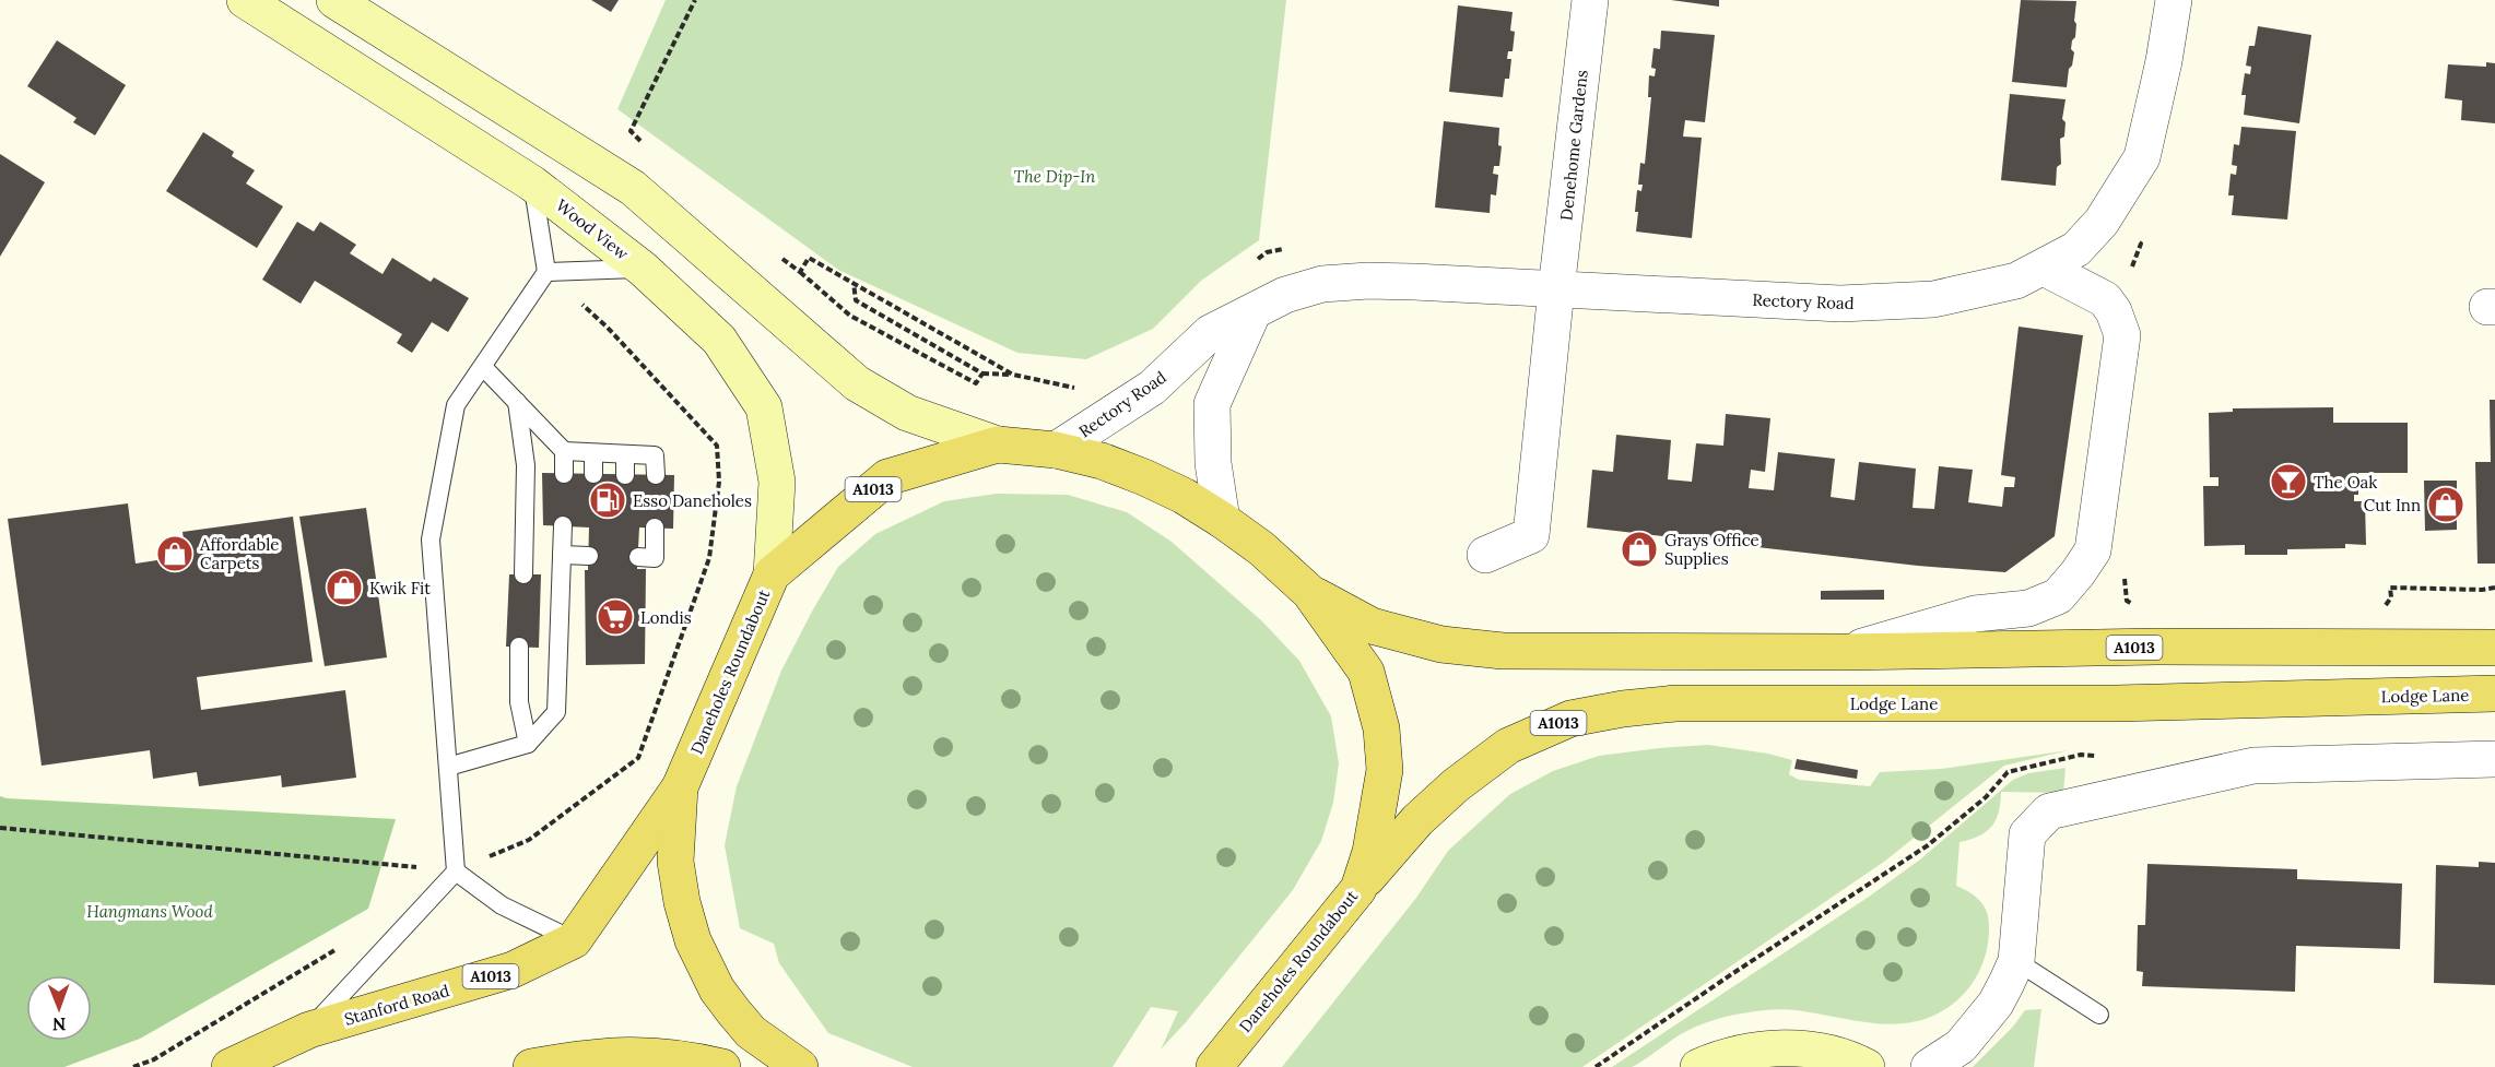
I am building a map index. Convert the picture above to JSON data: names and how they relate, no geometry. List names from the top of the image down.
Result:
{
  "streets": {
    "main road": [
      "Wood View",
      "A1013",
      "Daneholes Roundabout",
      "Lodge Lane",
      "Stanford Road"
    ],
    "street": ["Denehome Gardens", "Rectory Road"]
  },
  "crossings": [
    ["Denehome Gardens", "Rectory Road"],
    ["Wood View", "Daneholes Roundabout"],
    ["Rectory Road", "Daneholes Roundabout"],
    ["A1013", "Daneholes Roundabout"],
    ["Daneholes Roundabout", "Lodge Lane"],
    ["Daneholes Roundabout", "Stanford Road"]
  ],
  "parks": ["The Dip-In", "Hangmans Wood"],
  "places": {
    "bar": ["The Oak"],
    "fuel station": ["Esso Daneholes"],
    "shop": [
      "Cut Inn",
      "Grays Office Supplies",
      "Affordable Carpets",
      "Kwik Fit"
    ],
    "supermarket": ["Londis"]
  },
  "north": "bottom"
}
